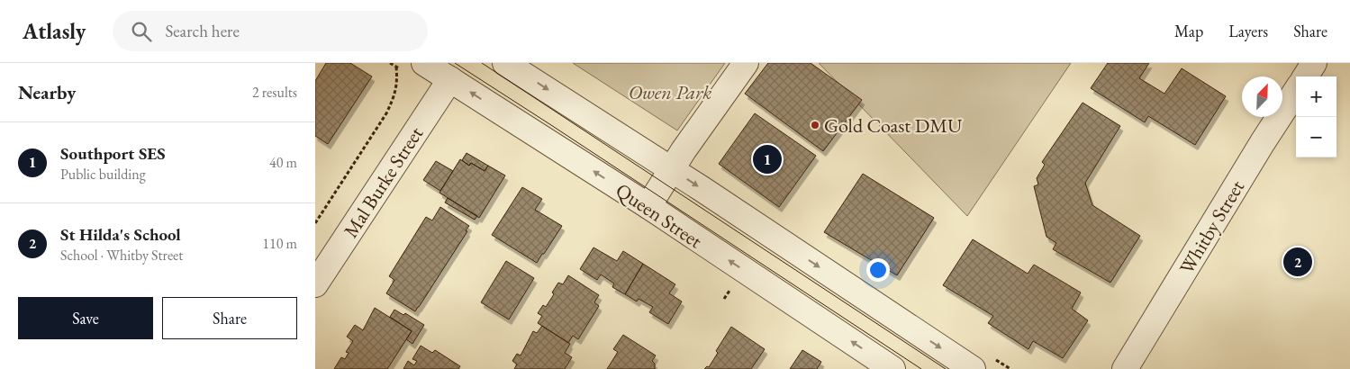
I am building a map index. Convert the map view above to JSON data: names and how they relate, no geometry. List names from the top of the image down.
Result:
{
  "streets": {
    "street": ["Mal Burke Street", "Queen Street", "Whitby Street"]
  },
  "crossings": [
    ["Mal Burke Street", "Queen Street"]
  ],
  "parks": ["Owen Park"],
  "places": ["Gold Coast DMU"],
  "north": "top right",
  "page": {
    "header": "Atlasly",
    "search": "Search here",
    "nav": ["Map", "Layers", "Share"],
    "heading": ["Nearby", "2 results"],
    "map_buttons": ["+", "−"],
    "list": [
      {
        "mark": "1",
        "name": "Southport SES",
        "note": "Public building",
        "value": "40 m"
      },
      {
        "mark": "2",
        "name": "St Hilda's School",
        "note": "School · Whitby Street",
        "value": "110 m"
      }
    ],
    "pins": ["1", "2"],
    "buttons": ["Save", "Share"]
  }
}
